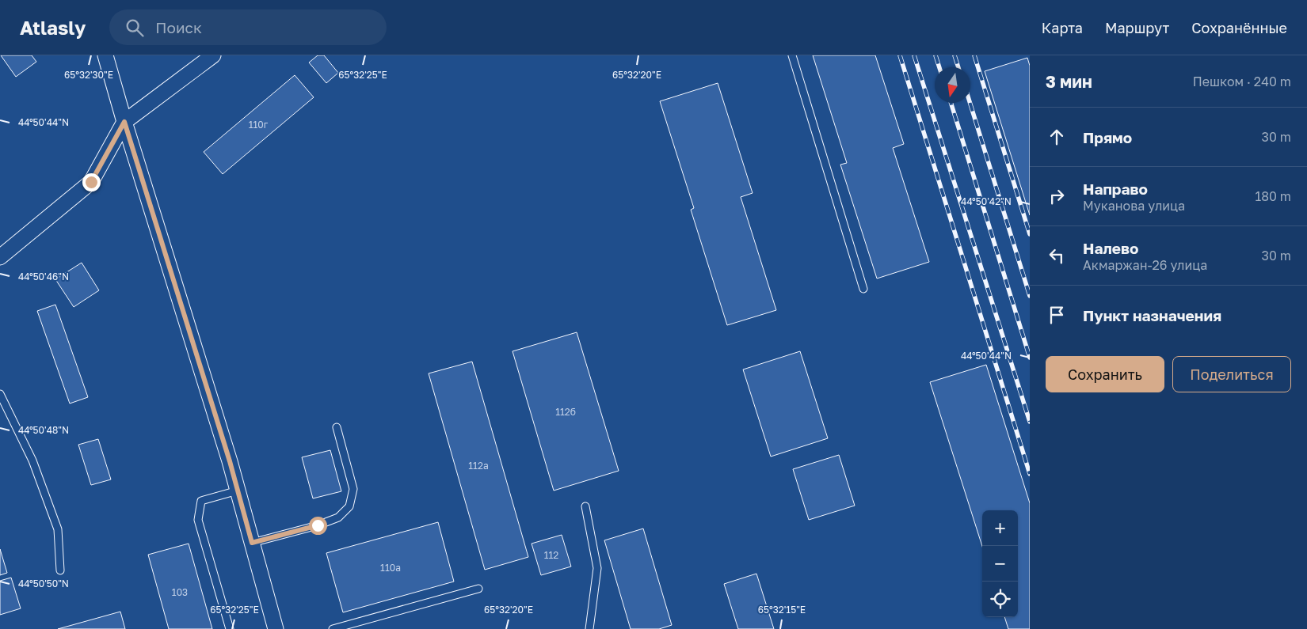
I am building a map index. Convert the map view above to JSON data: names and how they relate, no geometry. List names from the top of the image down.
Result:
{
  "house_numbers": [
    "110г",
    "112б",
    "112а",
    "112",
    "110а",
    "103"
  ],
  "north": "bottom",
  "page": {
    "header": "Atlasly",
    "search": "Поиск",
    "nav": ["Карта", "Маршрут", "Сохранённые"],
    "heading": ["3 мин", "Пешком · 240 m"],
    "list": [
      ["Прямо", "30 m"],
      ["Направо", "Муканова улица", "180 m"],
      ["Налево", "Акмаржан-26 улица", "30 m"],
      "Пункт назначения"
    ],
    "buttons": ["Сохранить", "Поделиться"],
    "map_buttons": ["+", "−"]
  },
  "coordinates": [
    "65°32'30\"E",
    "65°32'25\"E",
    "65°32'20\"E",
    "44°50'44\"N",
    "44°50'42\"N",
    "44°50'46\"N",
    "44°50'48\"N",
    "44°50'50\"N",
    "65°32'15\"E"
  ]
}
